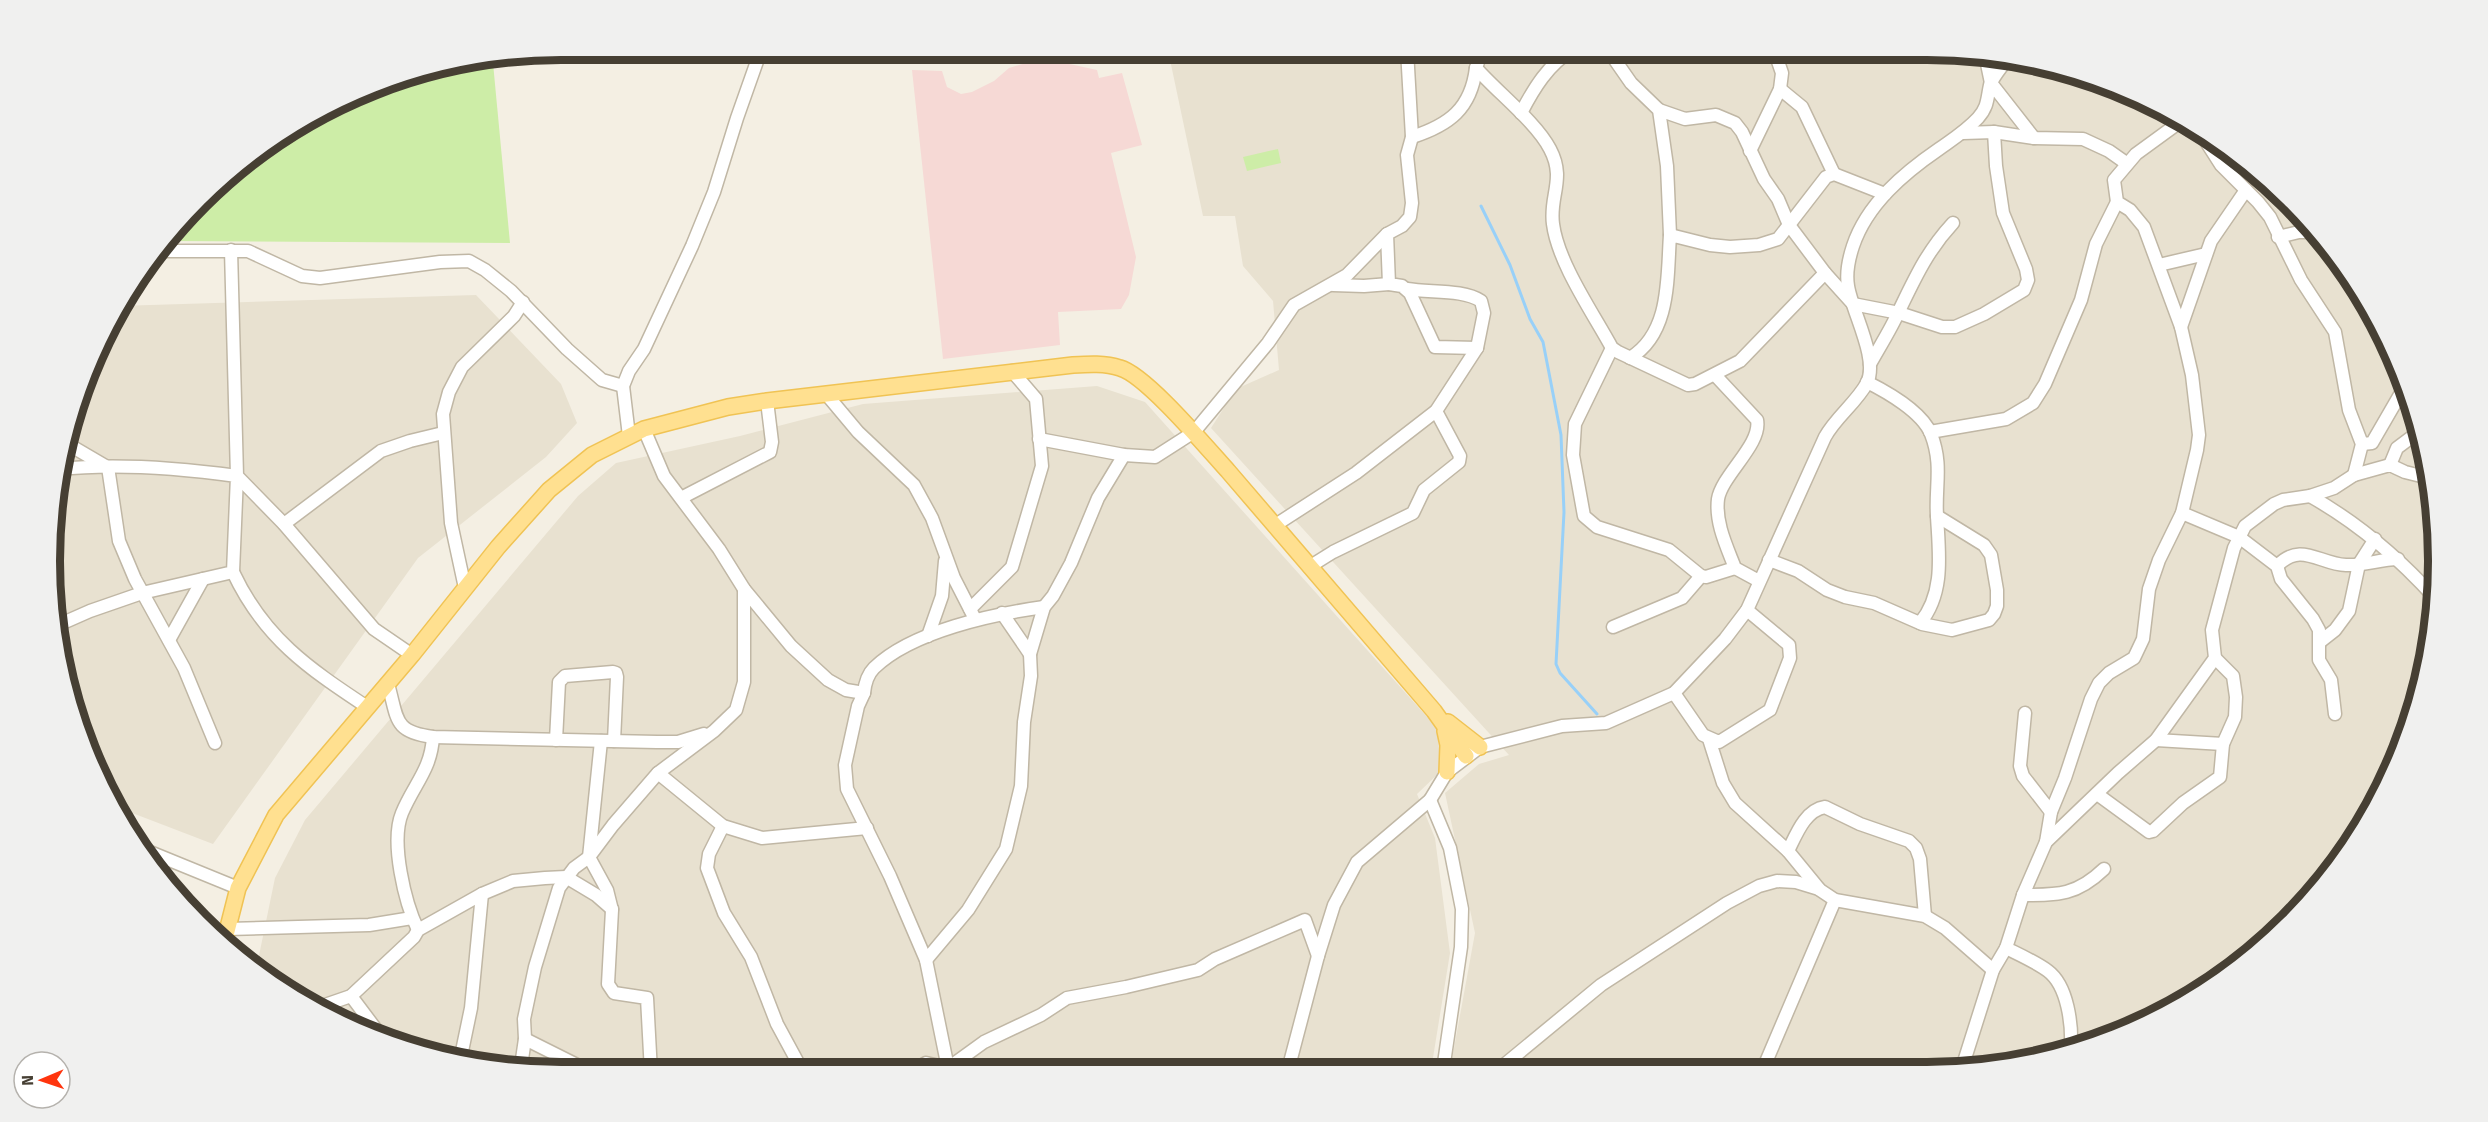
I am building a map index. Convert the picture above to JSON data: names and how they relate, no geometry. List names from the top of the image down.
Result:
{
  "north": "left"
}
